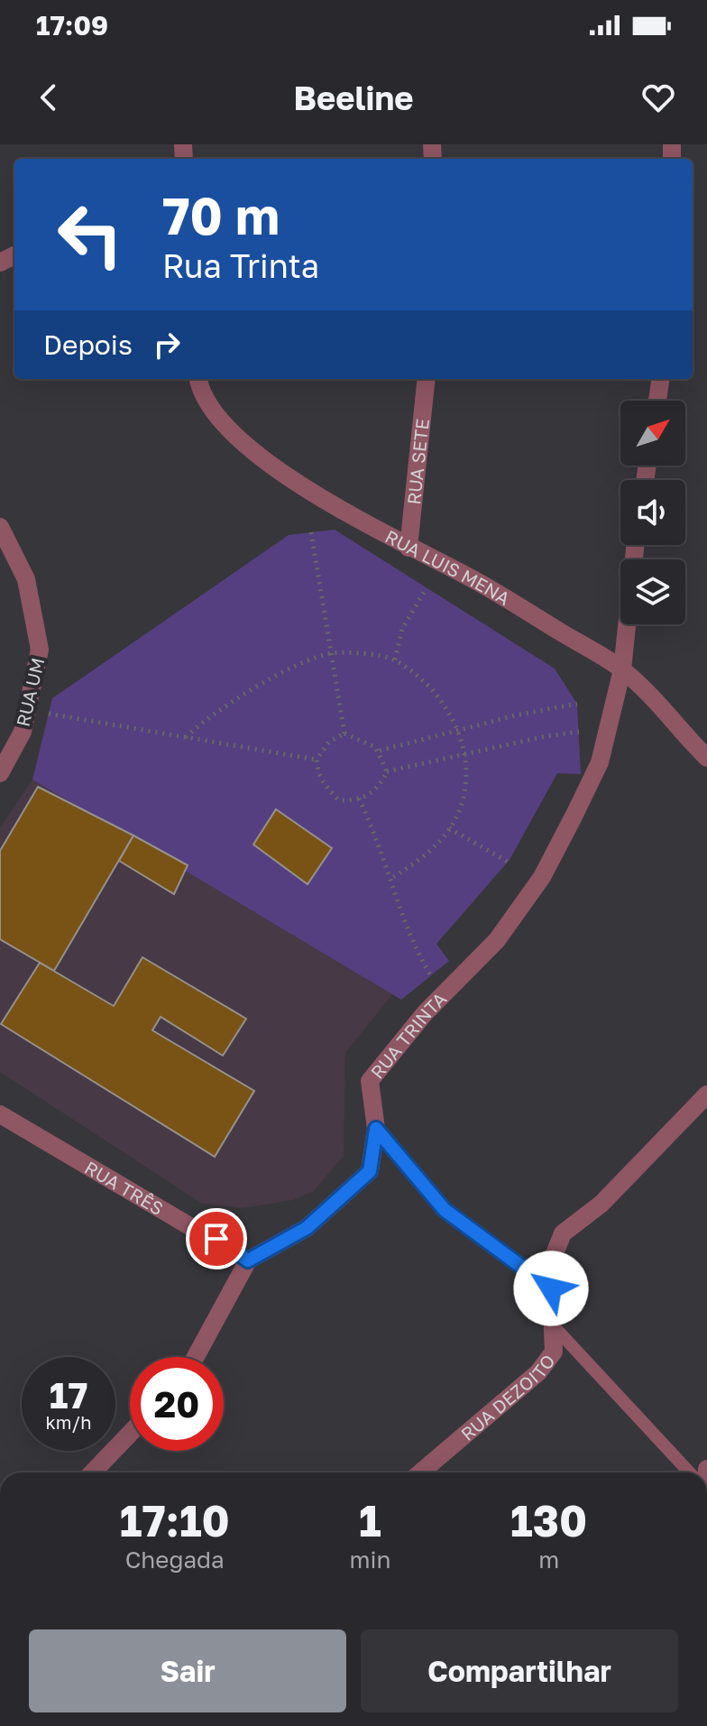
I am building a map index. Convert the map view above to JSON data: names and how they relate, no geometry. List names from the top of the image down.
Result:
{
  "streets": {
    "street": [
      "RUA SETE",
      "RUA LUIS MENA",
      "RUA UM",
      "RUA TRINTA",
      "RUA TRÊS",
      "RUA DEZOITO"
    ]
  },
  "crossings": [
    ["RUA SETE", "RUA LUIS MENA"],
    ["RUA LUIS MENA", "RUA TRINTA"],
    ["RUA TRINTA", "RUA TRÊS"]
  ],
  "north": "top right",
  "page": {
    "status": "17:09",
    "header": "Beeline",
    "turn": ["70 m", "Rua Trinta"],
    "then": "Depois",
    "speed": "17 km/h",
    "limit": "20",
    "eta": [
      "17:10",
      "Chegada",
      "1",
      "min",
      "130",
      "m"
    ],
    "buttons": ["Sair", "Compartilhar"]
  }
}
